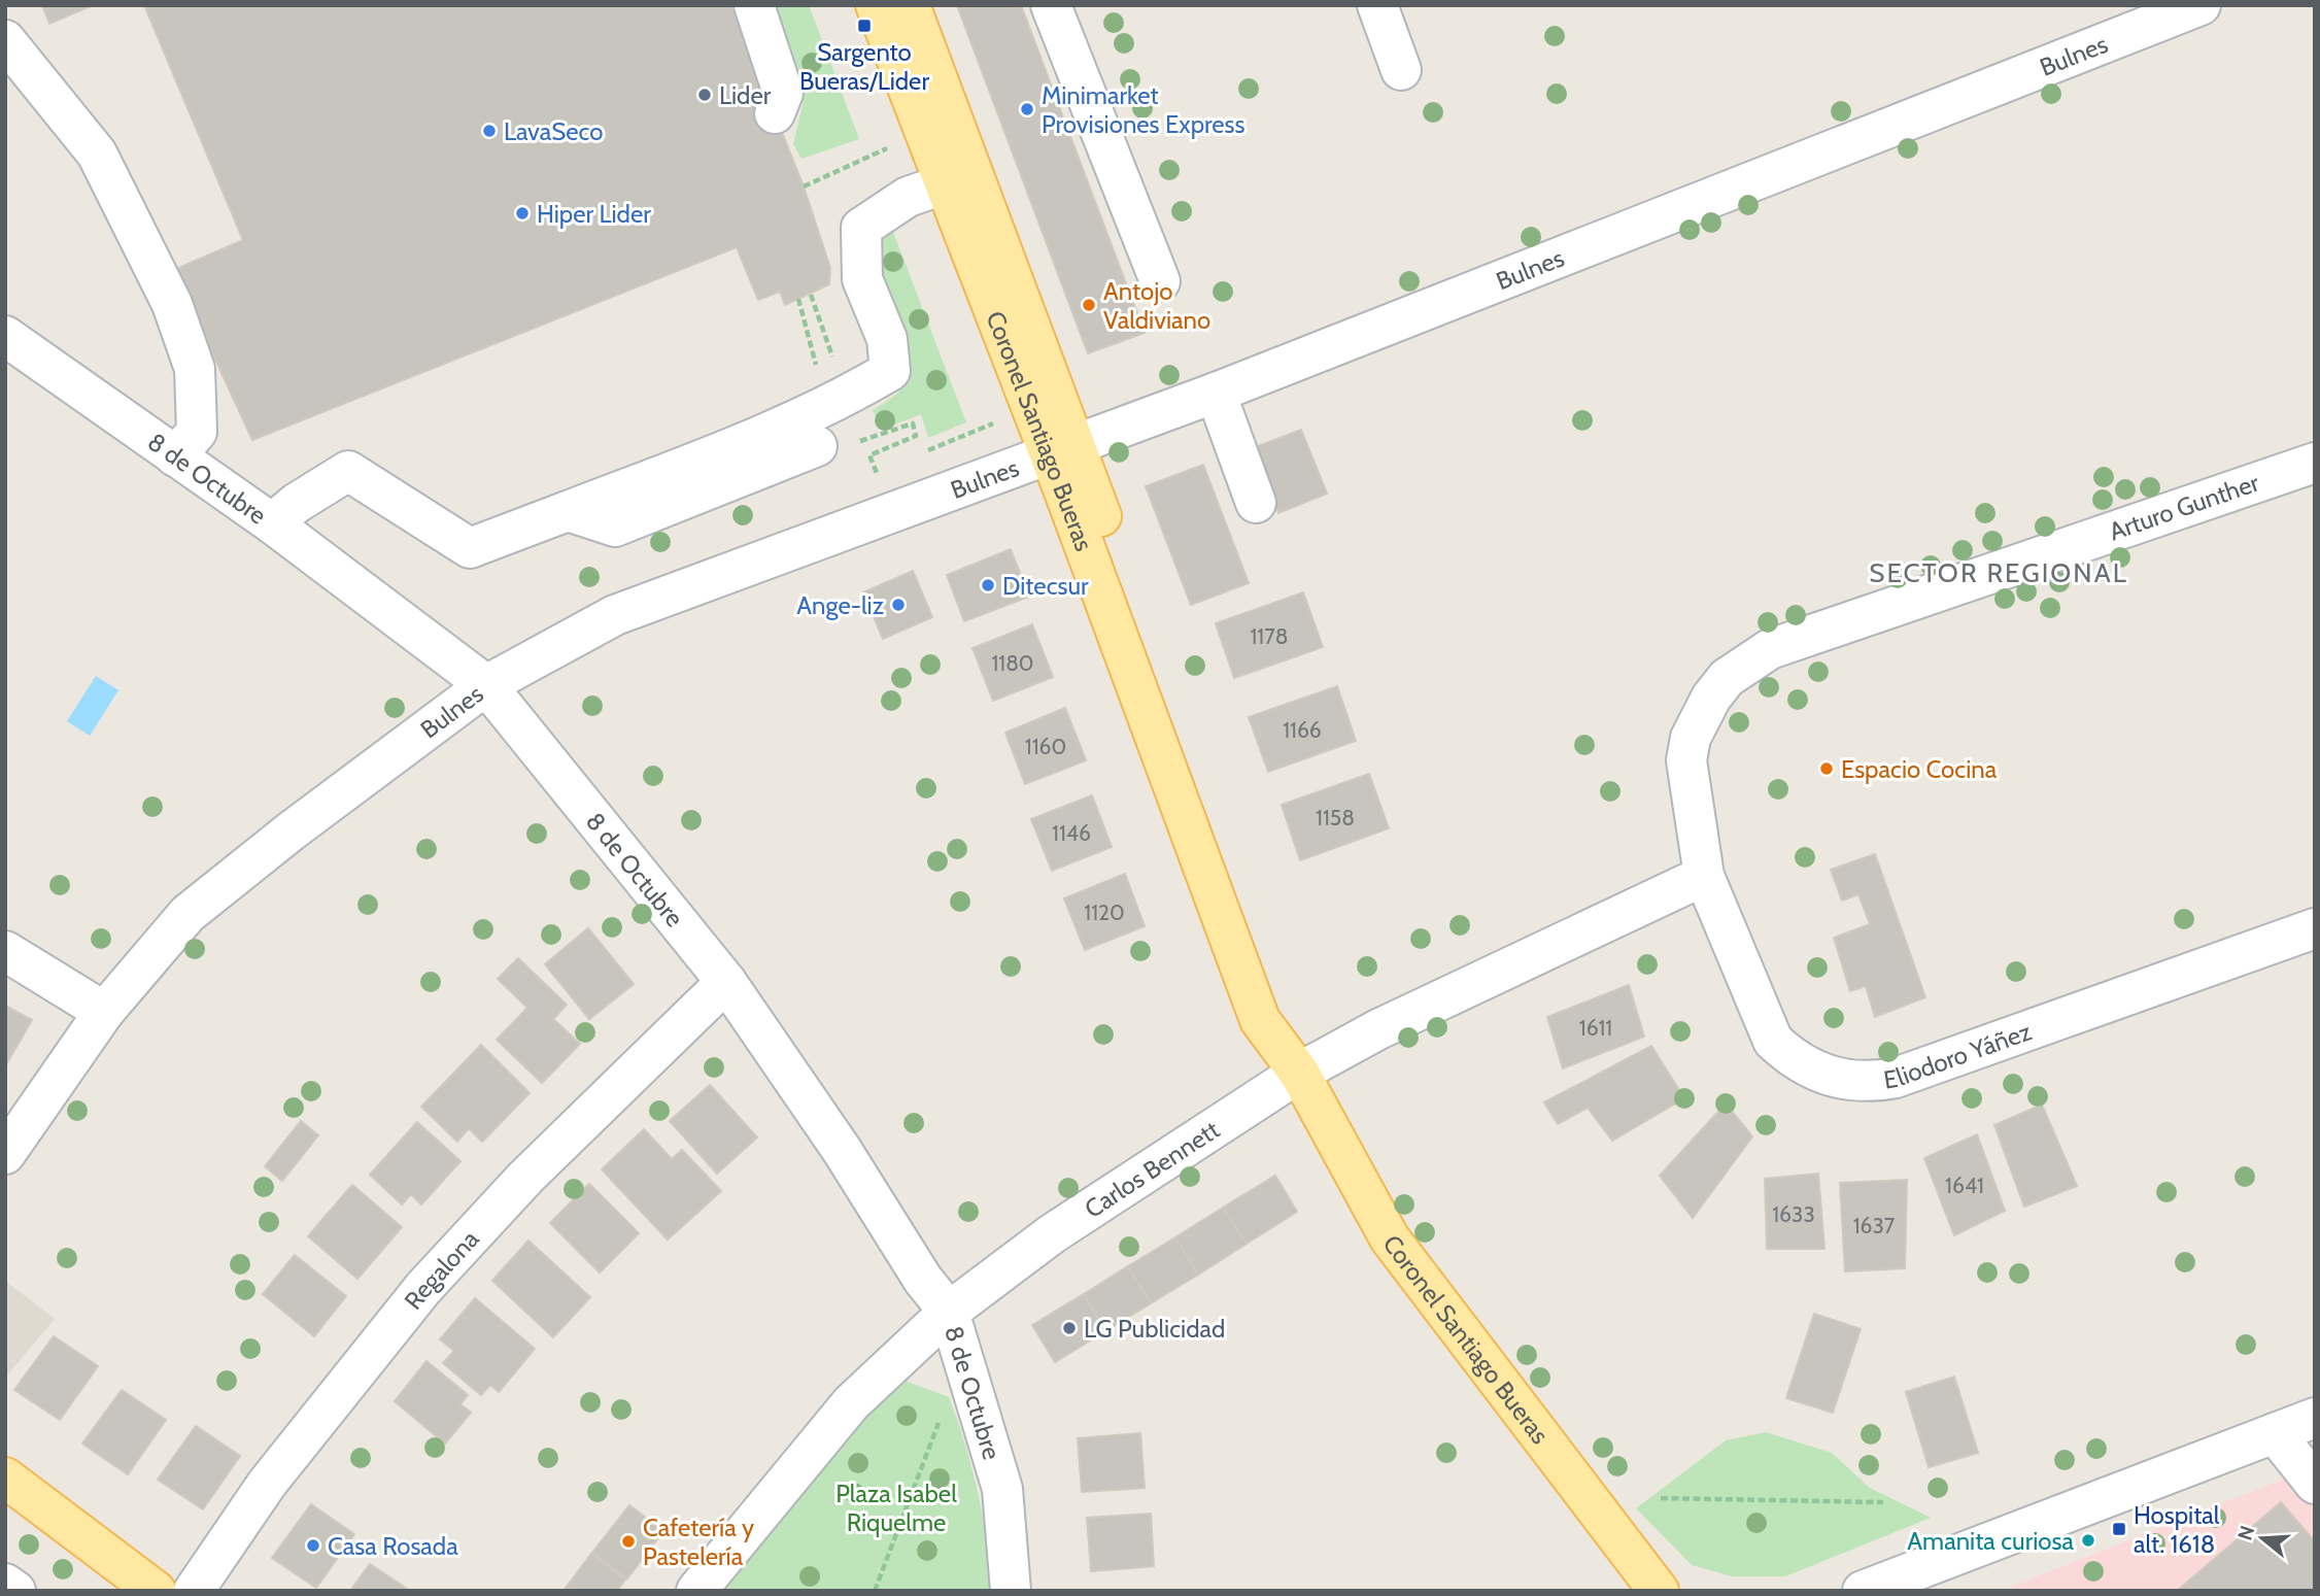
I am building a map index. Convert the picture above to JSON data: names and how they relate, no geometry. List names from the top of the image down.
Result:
{
  "streets": {
    "main road": ["Coronel Santiago Bueras"],
    "street": [
      "Bulnes",
      "8 de Octubre",
      "Arturo Gunther",
      "Eliodoro Yáñez",
      "Carlos Bennett",
      "Regalona"
    ]
  },
  "crossings": [
    ["Bulnes", "Coronel Santiago Bueras"],
    ["Bulnes", "8 de Octubre"],
    ["Coronel Santiago Bueras", "Carlos Bennett"],
    ["8 de Octubre", "Carlos Bennett"],
    ["8 de Octubre", "Regalona"],
    ["Arturo Gunther", "Eliodoro Yáñez"],
    ["Arturo Gunther", "Carlos Bennett"],
    ["Eliodoro Yáñez", "Carlos Bennett"]
  ],
  "districts": ["SECTOR REGIONAL"],
  "parks": ["Plaza Isabel Riquelme"],
  "places": {
    "transit": ["Sargento Bueras/Lider", "Hospital alt. 1618"],
    "other": [
      "Lider",
      "Minimarket Provisiones Express",
      "LavaSeco",
      "Hiper Lider",
      "Antojo Valdiviano",
      "Ditecsur",
      "Ange-liz",
      "Espacio Cocina",
      "LG Publicidad",
      "Amanita curiosa",
      "Cafetería y Pastelería",
      "Casa Rosada"
    ]
  },
  "house_numbers": [
    "1178",
    "1180",
    "1166",
    "1160",
    "1158",
    "1146",
    "1120",
    "1611",
    "1641",
    "1633",
    "1637"
  ],
  "north": "left"
}
